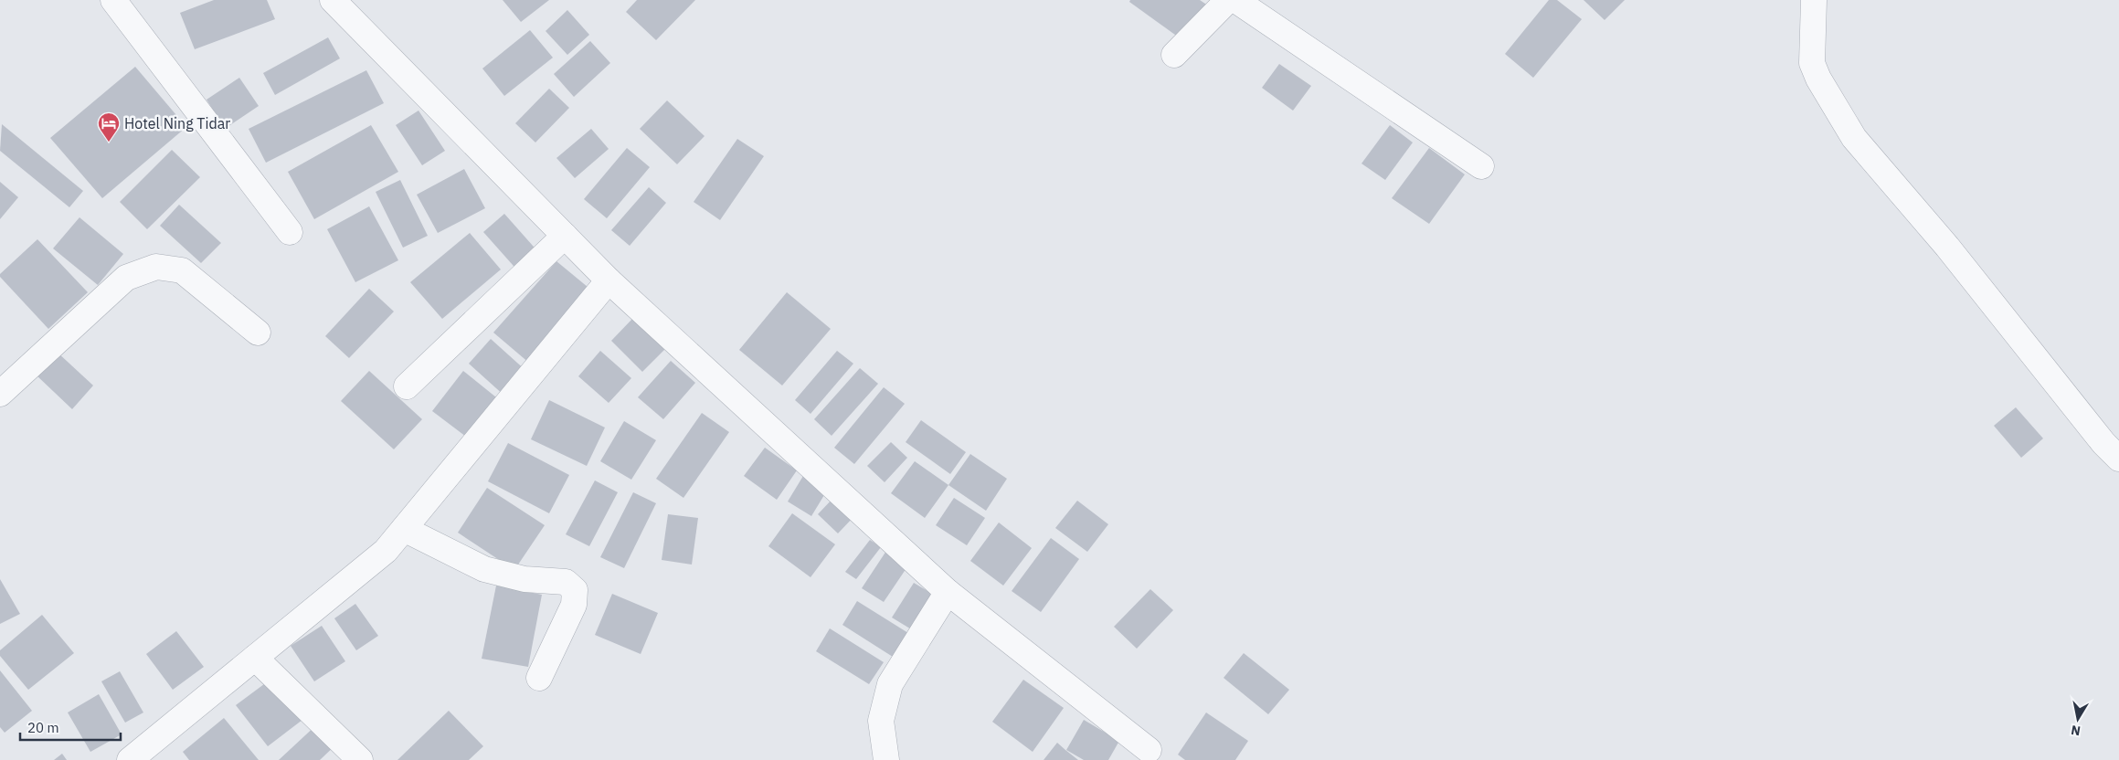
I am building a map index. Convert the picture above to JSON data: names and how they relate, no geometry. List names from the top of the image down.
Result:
{
  "places": {
    "hotel": ["Hotel Ning Tidar"]
  },
  "scale_bar": "20 m",
  "north": "bottom"
}
